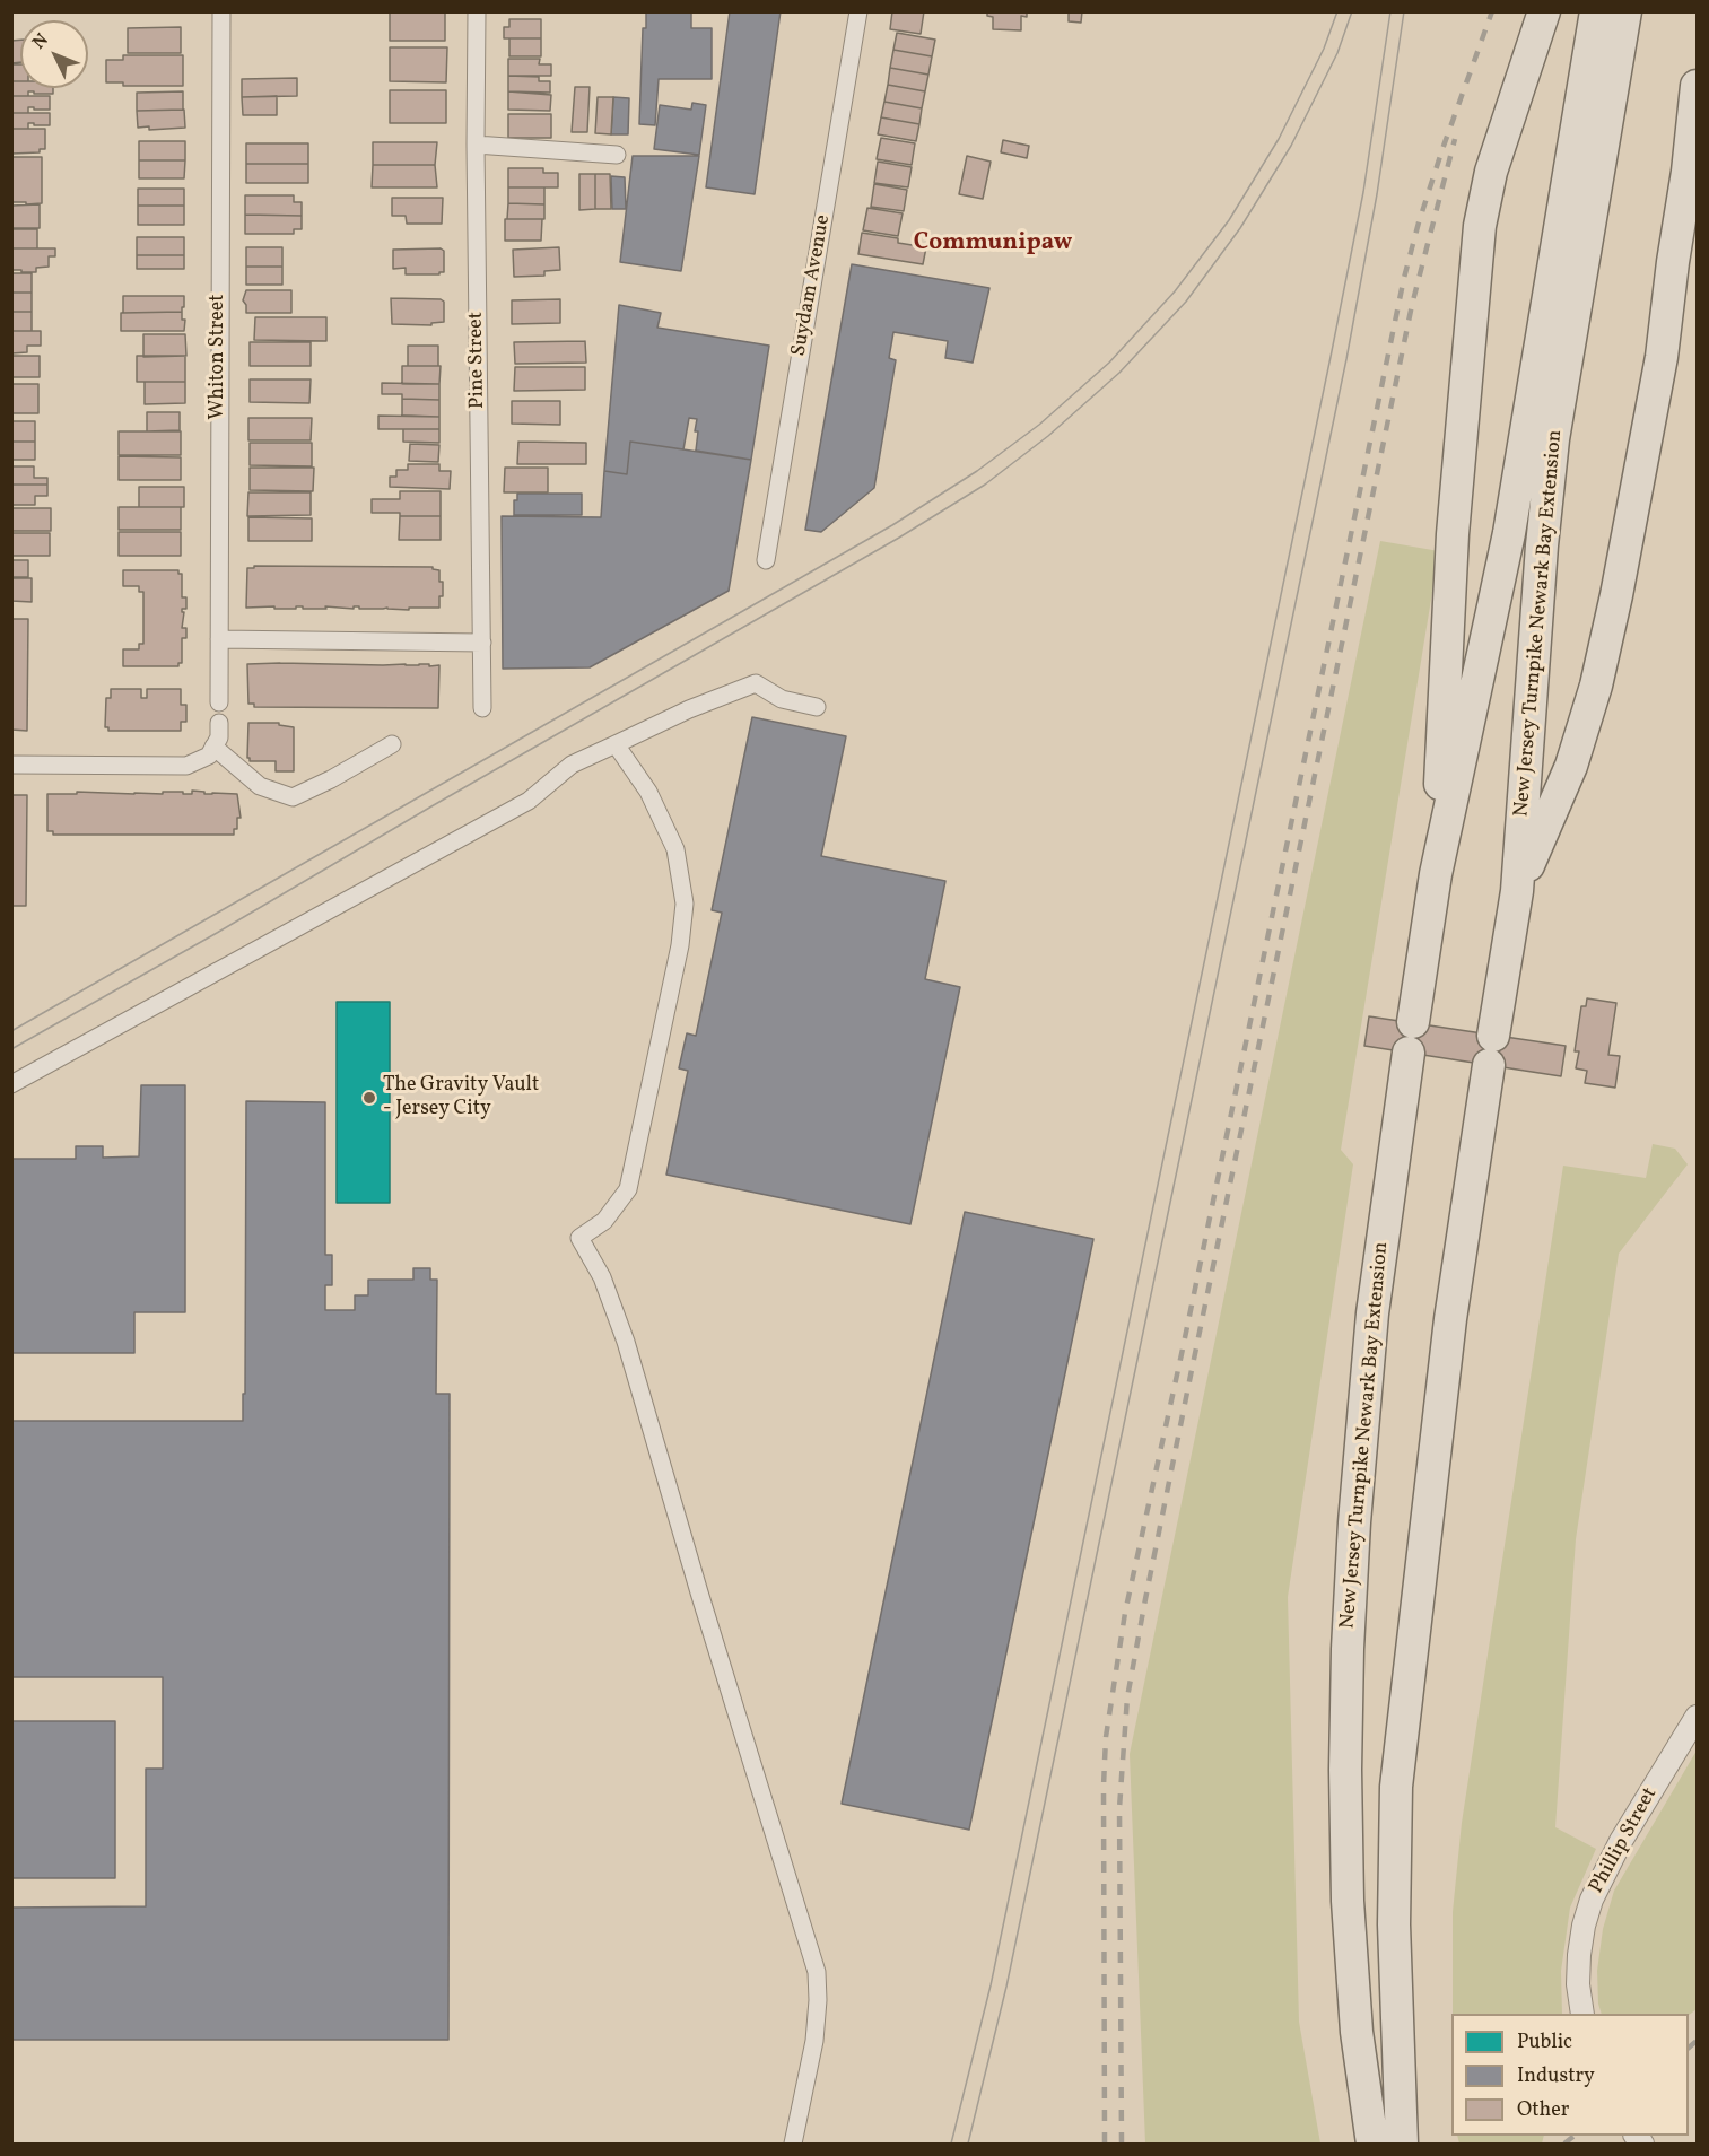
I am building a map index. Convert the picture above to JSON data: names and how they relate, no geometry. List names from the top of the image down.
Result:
{
  "streets": {
    "highway": ["New Jersey Turnpike Newark Bay Extension"],
    "street": [
      "Suydam Avenue",
      "Whiton Street",
      "Pine Street",
      "Phillip Street"
    ]
  },
  "districts": ["Communipaw"],
  "places": ["The Gravity Vault - Jersey City"],
  "legend": ["Public", "Industry", "Other"],
  "north": "top left"
}
